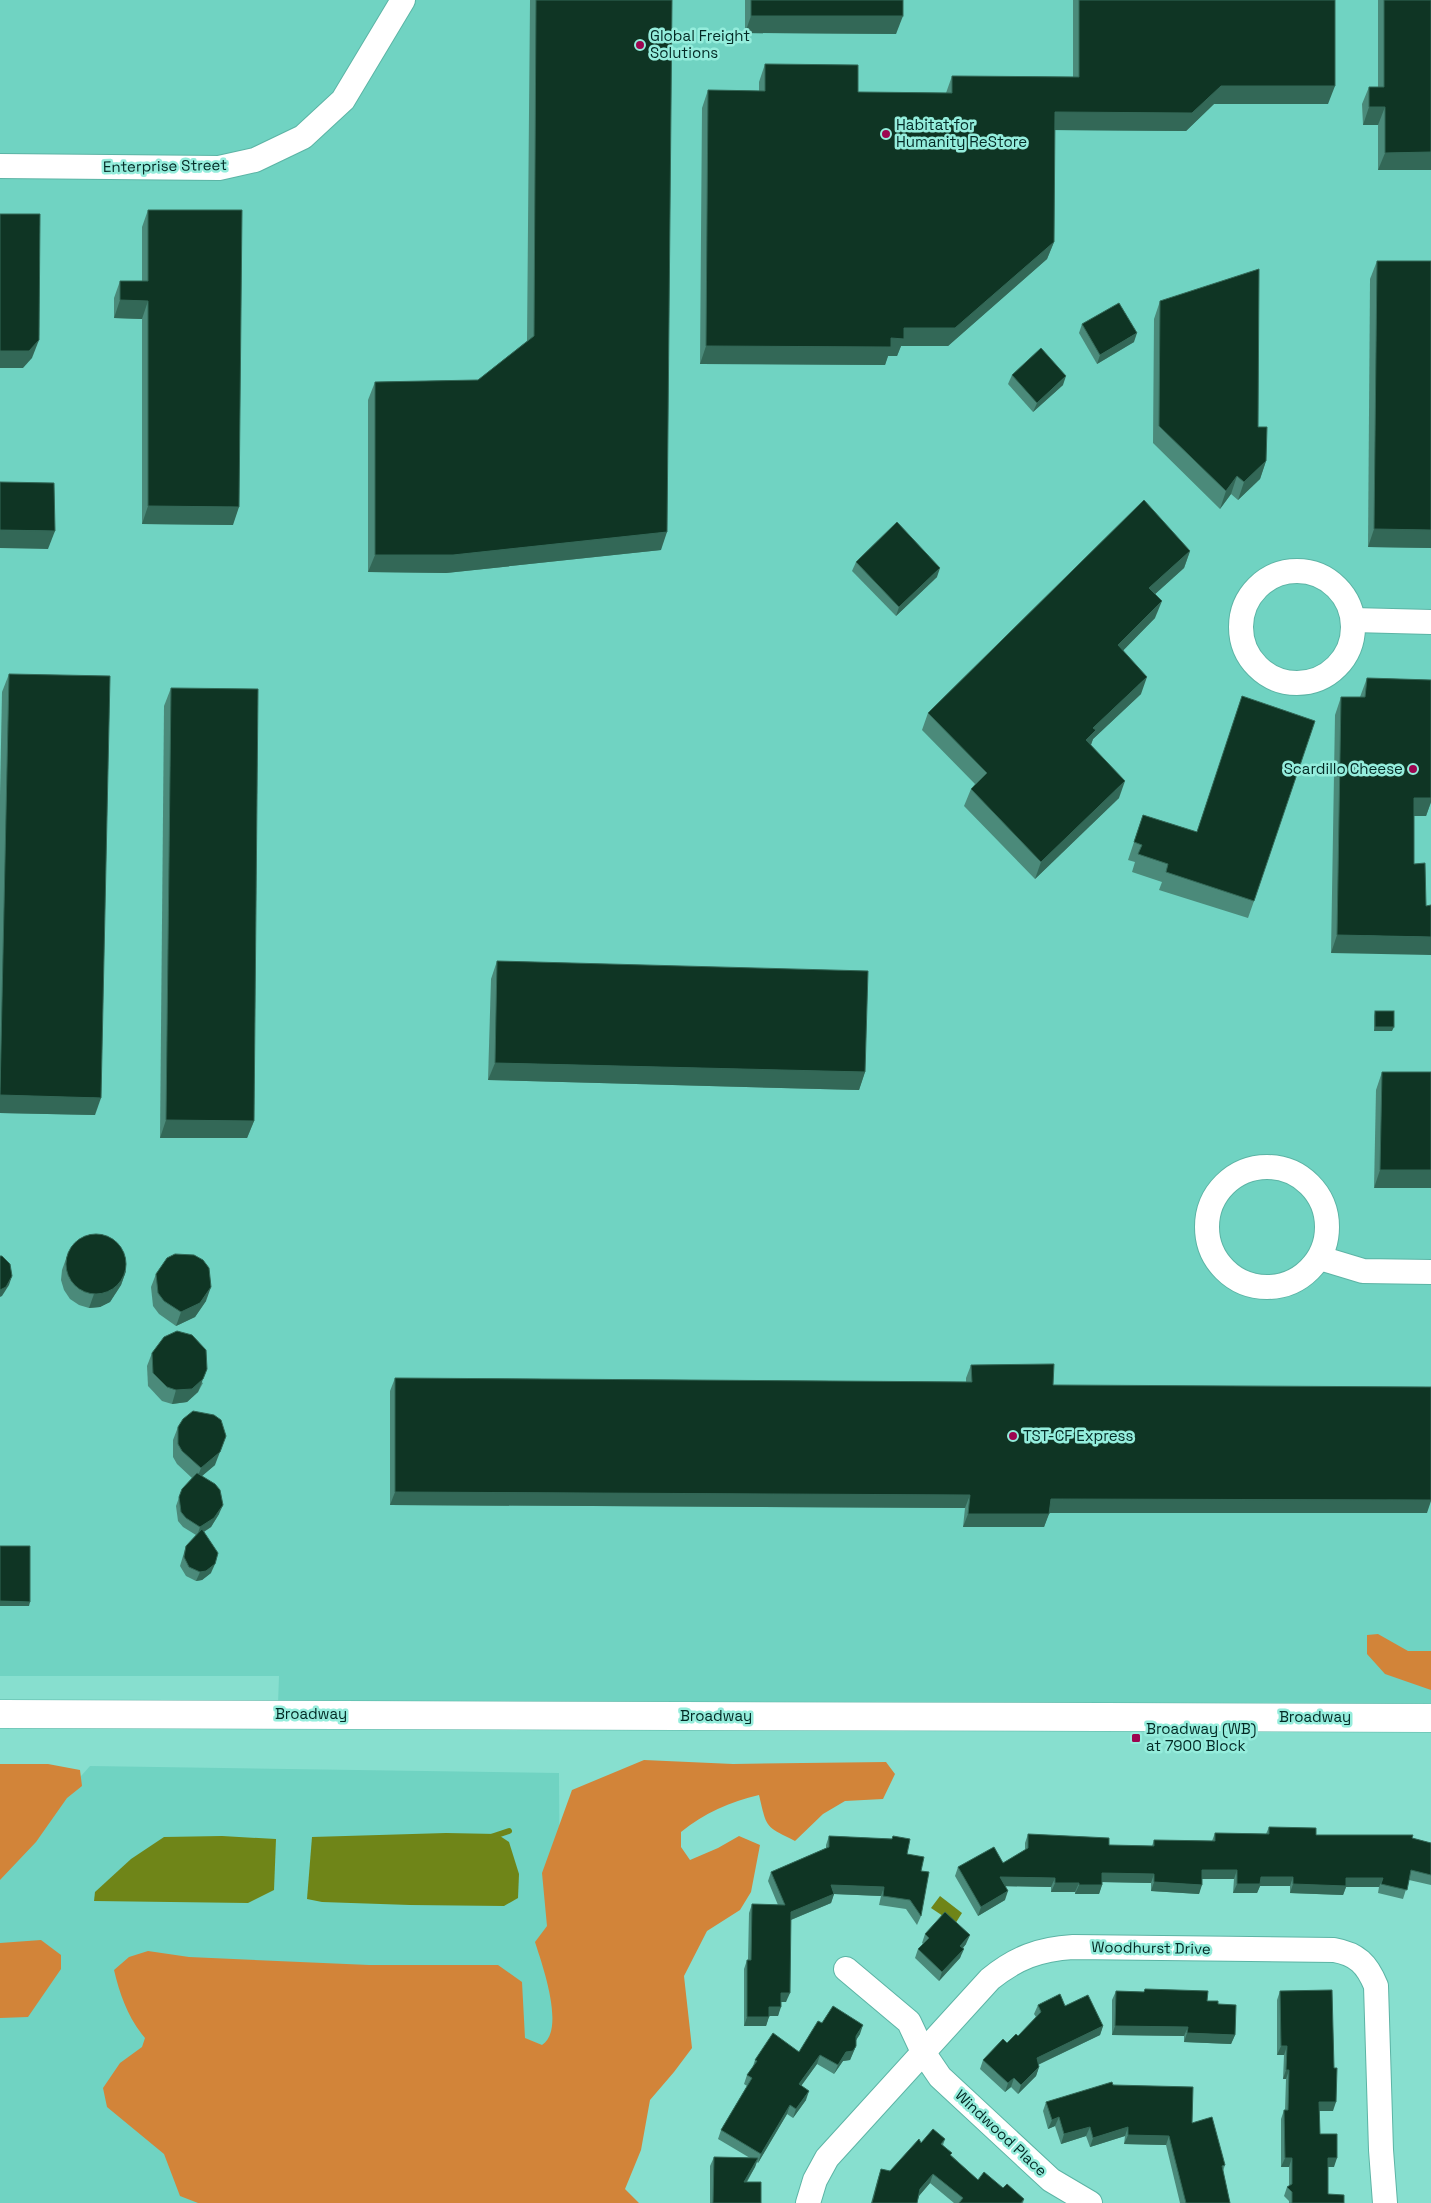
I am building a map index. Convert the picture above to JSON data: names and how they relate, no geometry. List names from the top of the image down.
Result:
{
  "streets": {
    "street": [
      "Enterprise Street",
      "Broadway",
      "Woodhurst Drive",
      "Windwood Place"
    ]
  },
  "crossings": [
    ["Woodhurst Drive", "Windwood Place"]
  ],
  "places": {
    "other": [
      "Global Freight Solutions",
      "Habitat for Humanity ReStore",
      "Scardillo Cheese",
      "TST-CF Express"
    ],
    "transit": ["Broadway (WB) at 7900 Block"]
  }
}
